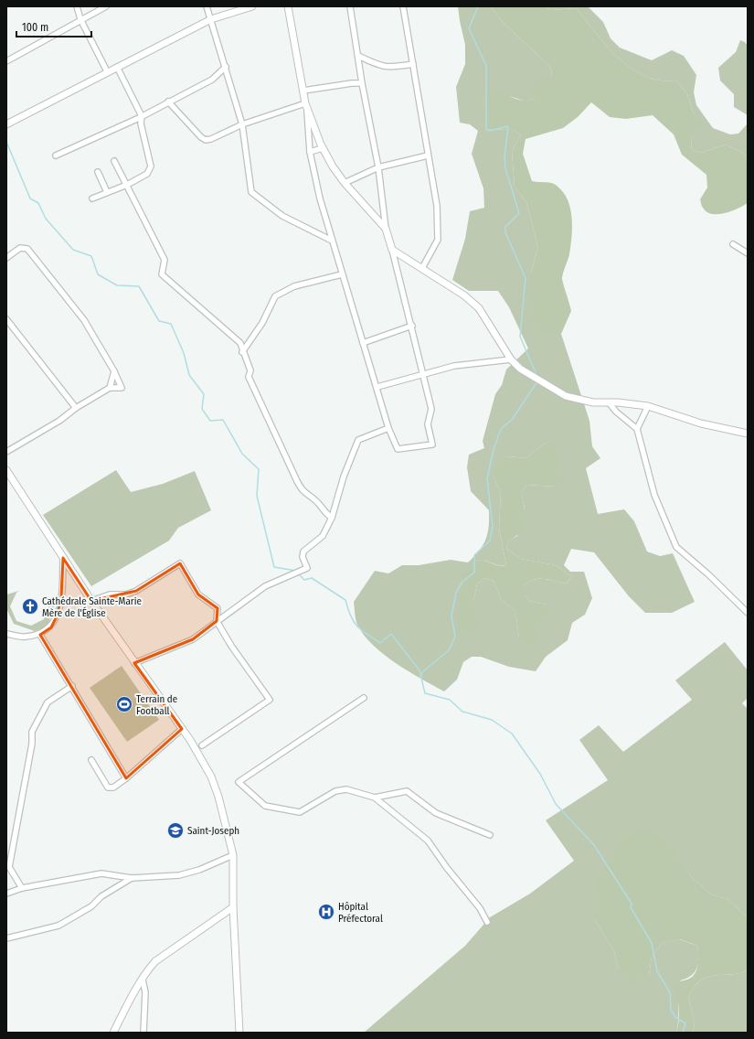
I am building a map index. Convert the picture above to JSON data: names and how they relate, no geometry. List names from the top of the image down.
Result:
{
  "places": {
    "church": ["Cathédrale Sainte-Marie Mère de l'Église"],
    "sports": ["Terrain de Football"],
    "school or university": ["Saint-Joseph"],
    "hospital": ["Hôpital Préfectoral"]
  },
  "scale_bar": "100 m"
}
